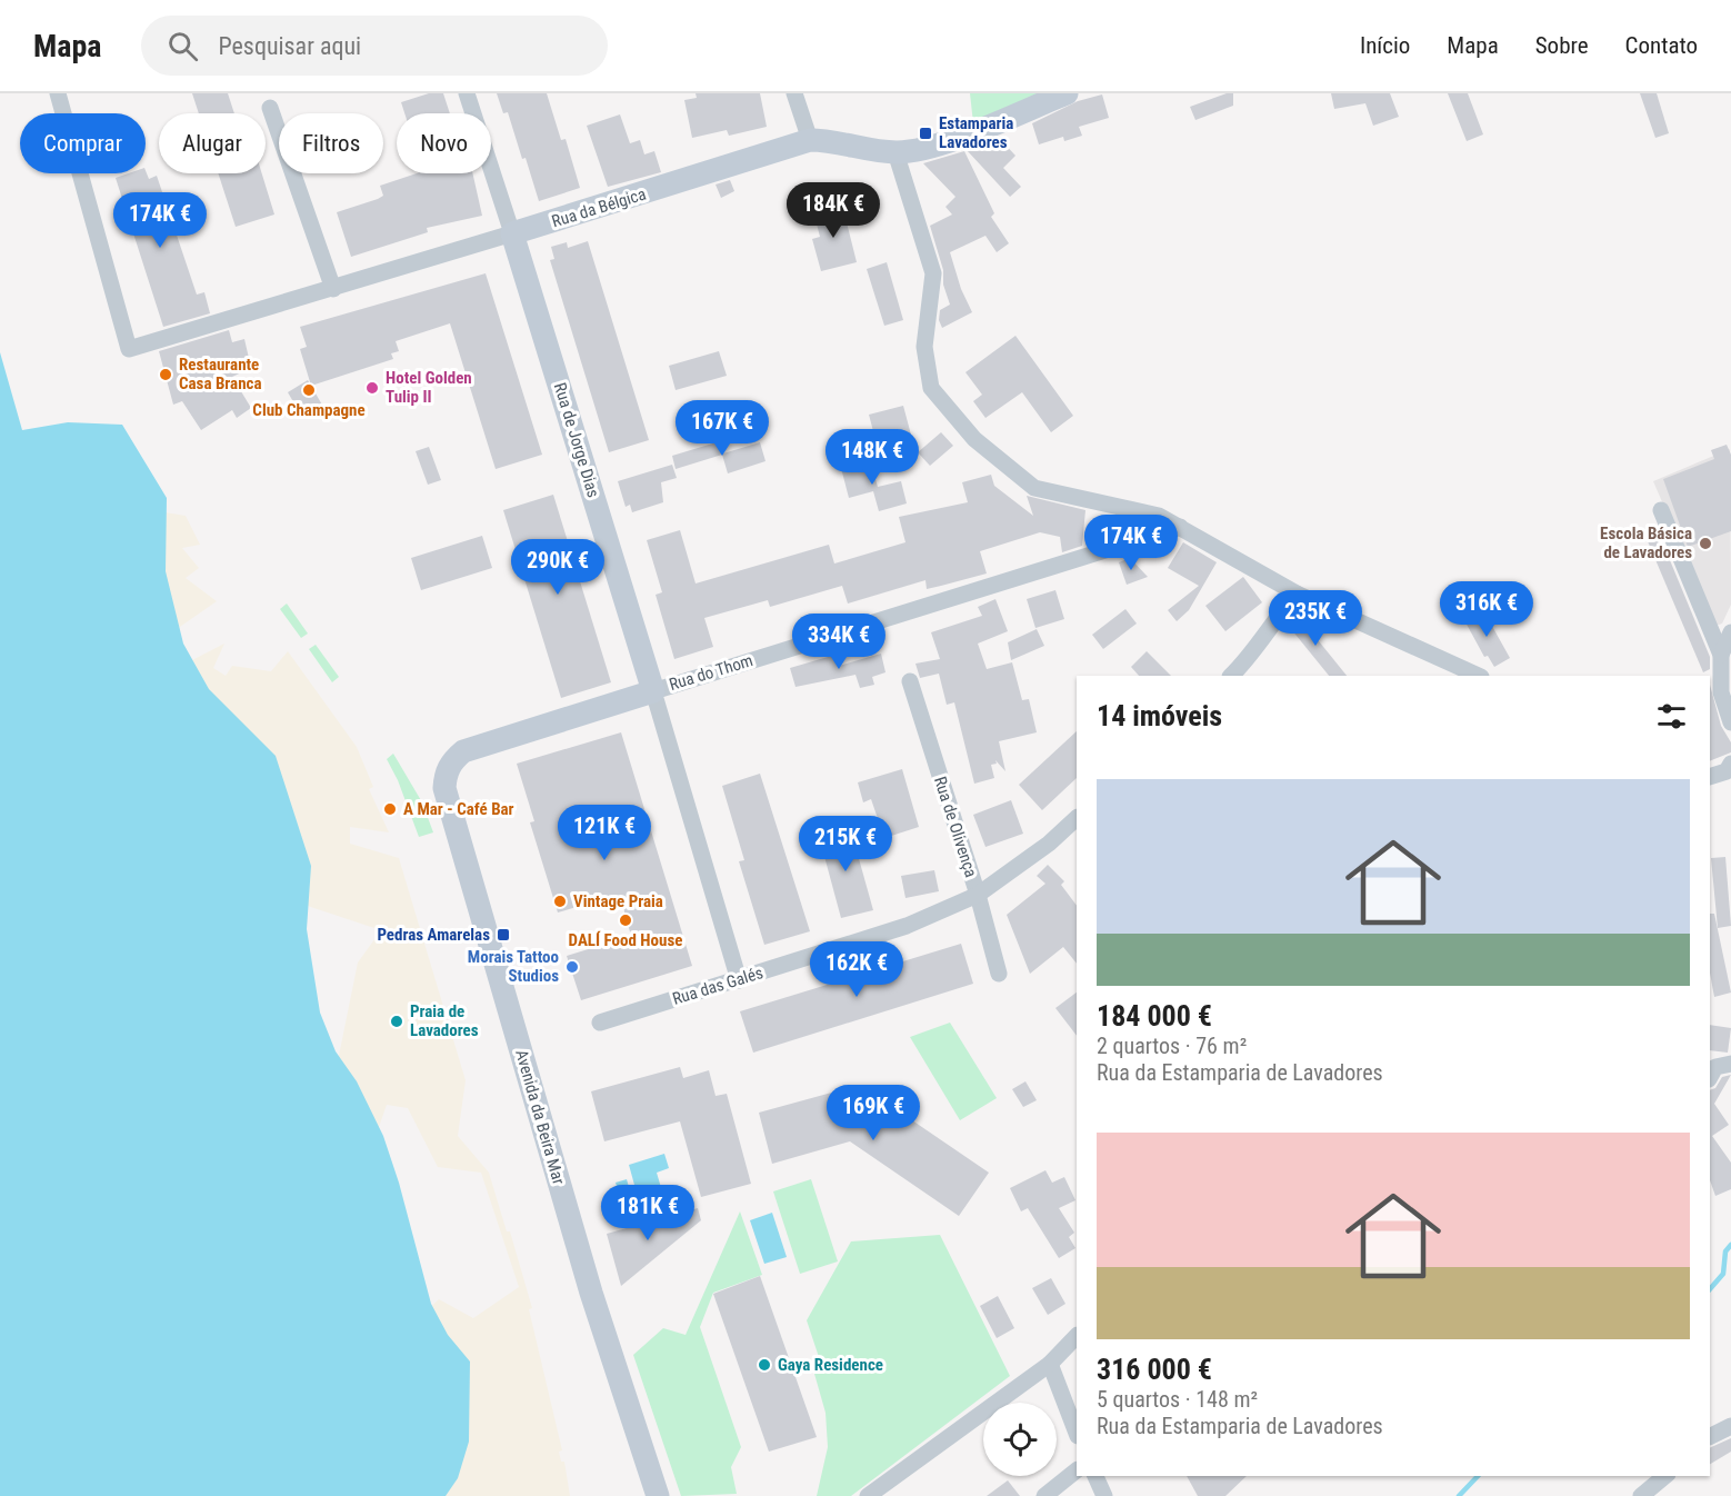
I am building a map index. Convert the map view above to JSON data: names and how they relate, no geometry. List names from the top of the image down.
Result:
{
  "streets": {
    "main road": [
      "Rua da Bélgica",
      "Rua de Jorge Dias",
      "Rua do Thom",
      "Avenida da Beira Mar"
    ],
    "street": ["Rua de Olivença", "Rua das Galés"]
  },
  "crossings": [
    ["Rua da Bélgica", "Rua de Jorge Dias"],
    ["Rua de Jorge Dias", "Rua do Thom"],
    ["Rua de Jorge Dias", "Rua das Galés"],
    ["Rua do Thom", "Avenida da Beira Mar"],
    ["Rua de Olivença", "Rua das Galés"]
  ],
  "places": {
    "transit": ["Estamparia Lavadores", "Pedras Amarelas"],
    "other": [
      "Restaurante Casa Branca",
      "Hotel Golden Tulip II",
      "Club Champagne",
      "Escola Básica de Lavadores",
      "A Mar - Café Bar",
      "Vintage Praia",
      "DALÍ Food House",
      "Morais Tattoo Studios",
      "Praia de Lavadores",
      "Gaya Residence"
    ]
  },
  "page": {
    "header": "Mapa",
    "search": "Pesquisar aqui",
    "nav": [
      "Início",
      "Mapa",
      "Sobre",
      "Contato"
    ],
    "chip": [
      "Comprar",
      "Alugar",
      "Filtros",
      "Novo"
    ],
    "price": [
      "184K €",
      "174K €",
      "167K €",
      "148K €",
      "174K €",
      "290K €",
      "316K €",
      "235K €",
      "334K €",
      "121K €",
      "215K €",
      "162K €",
      "169K €",
      "181K €"
    ],
    "heading": "14 imóveis",
    "list": [
      {
        "name": "184 000 €",
        "note": "2 quartos · 76 m² · Rua da Estamparia de Lavadores"
      },
      {
        "name": "316 000 €",
        "note": "5 quartos · 148 m² · Rua da Estamparia de Lavadores"
      }
    ]
  }
}
